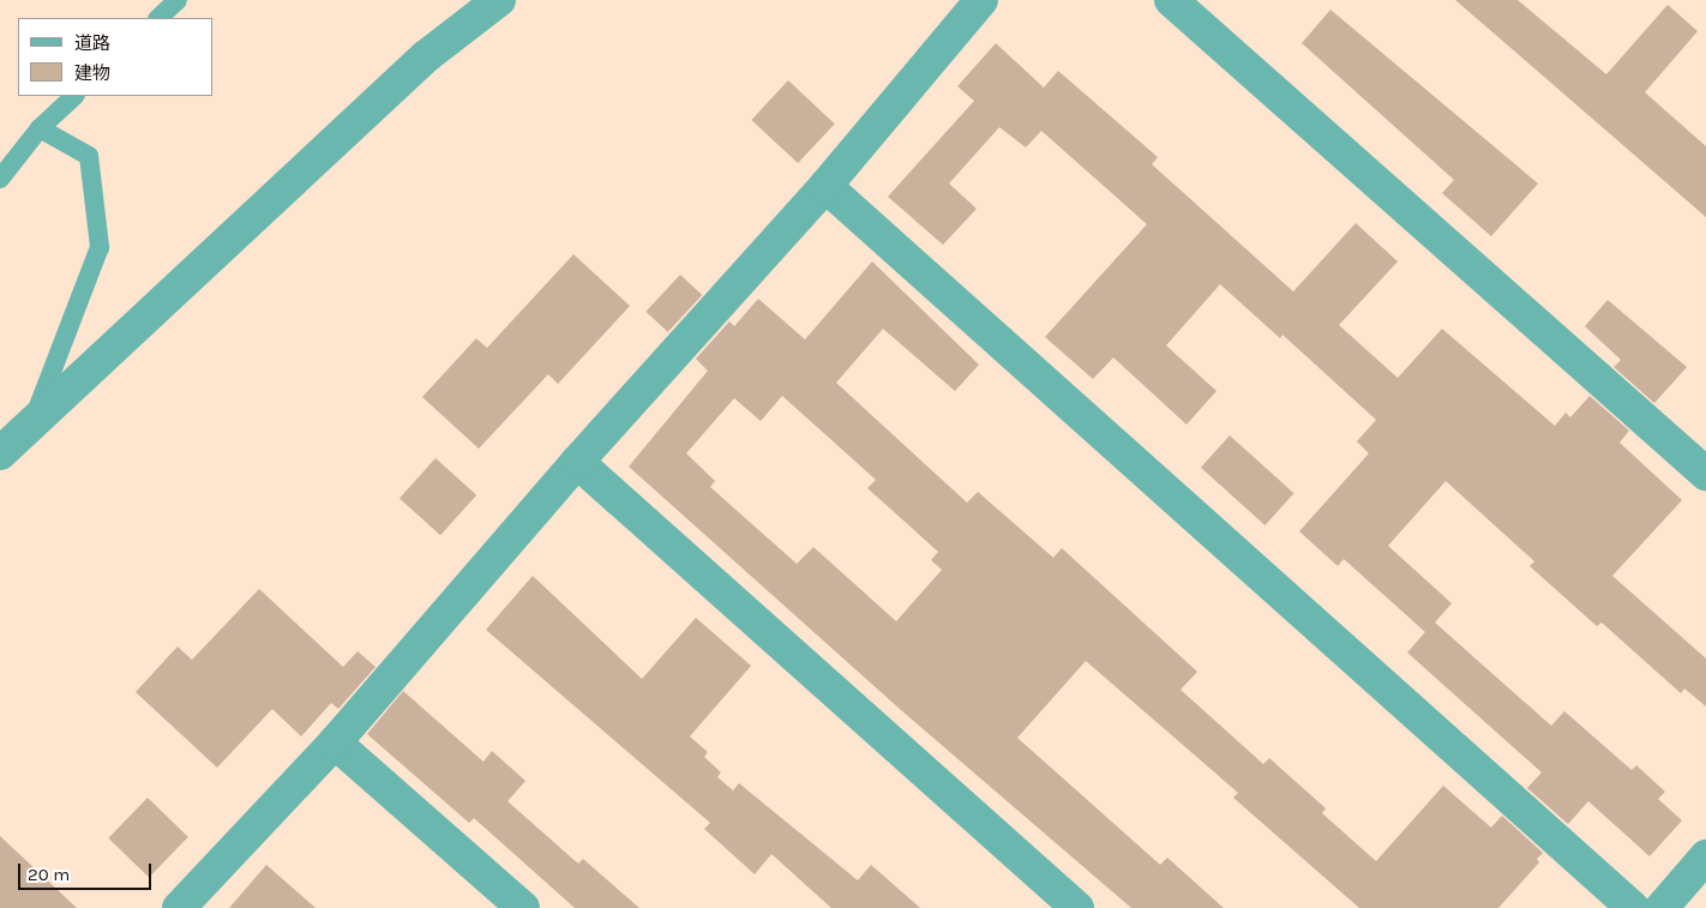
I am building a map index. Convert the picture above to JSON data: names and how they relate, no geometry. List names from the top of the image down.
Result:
{
  "legend": ["道路", "建物"],
  "scale_bar": "20 m"
}
